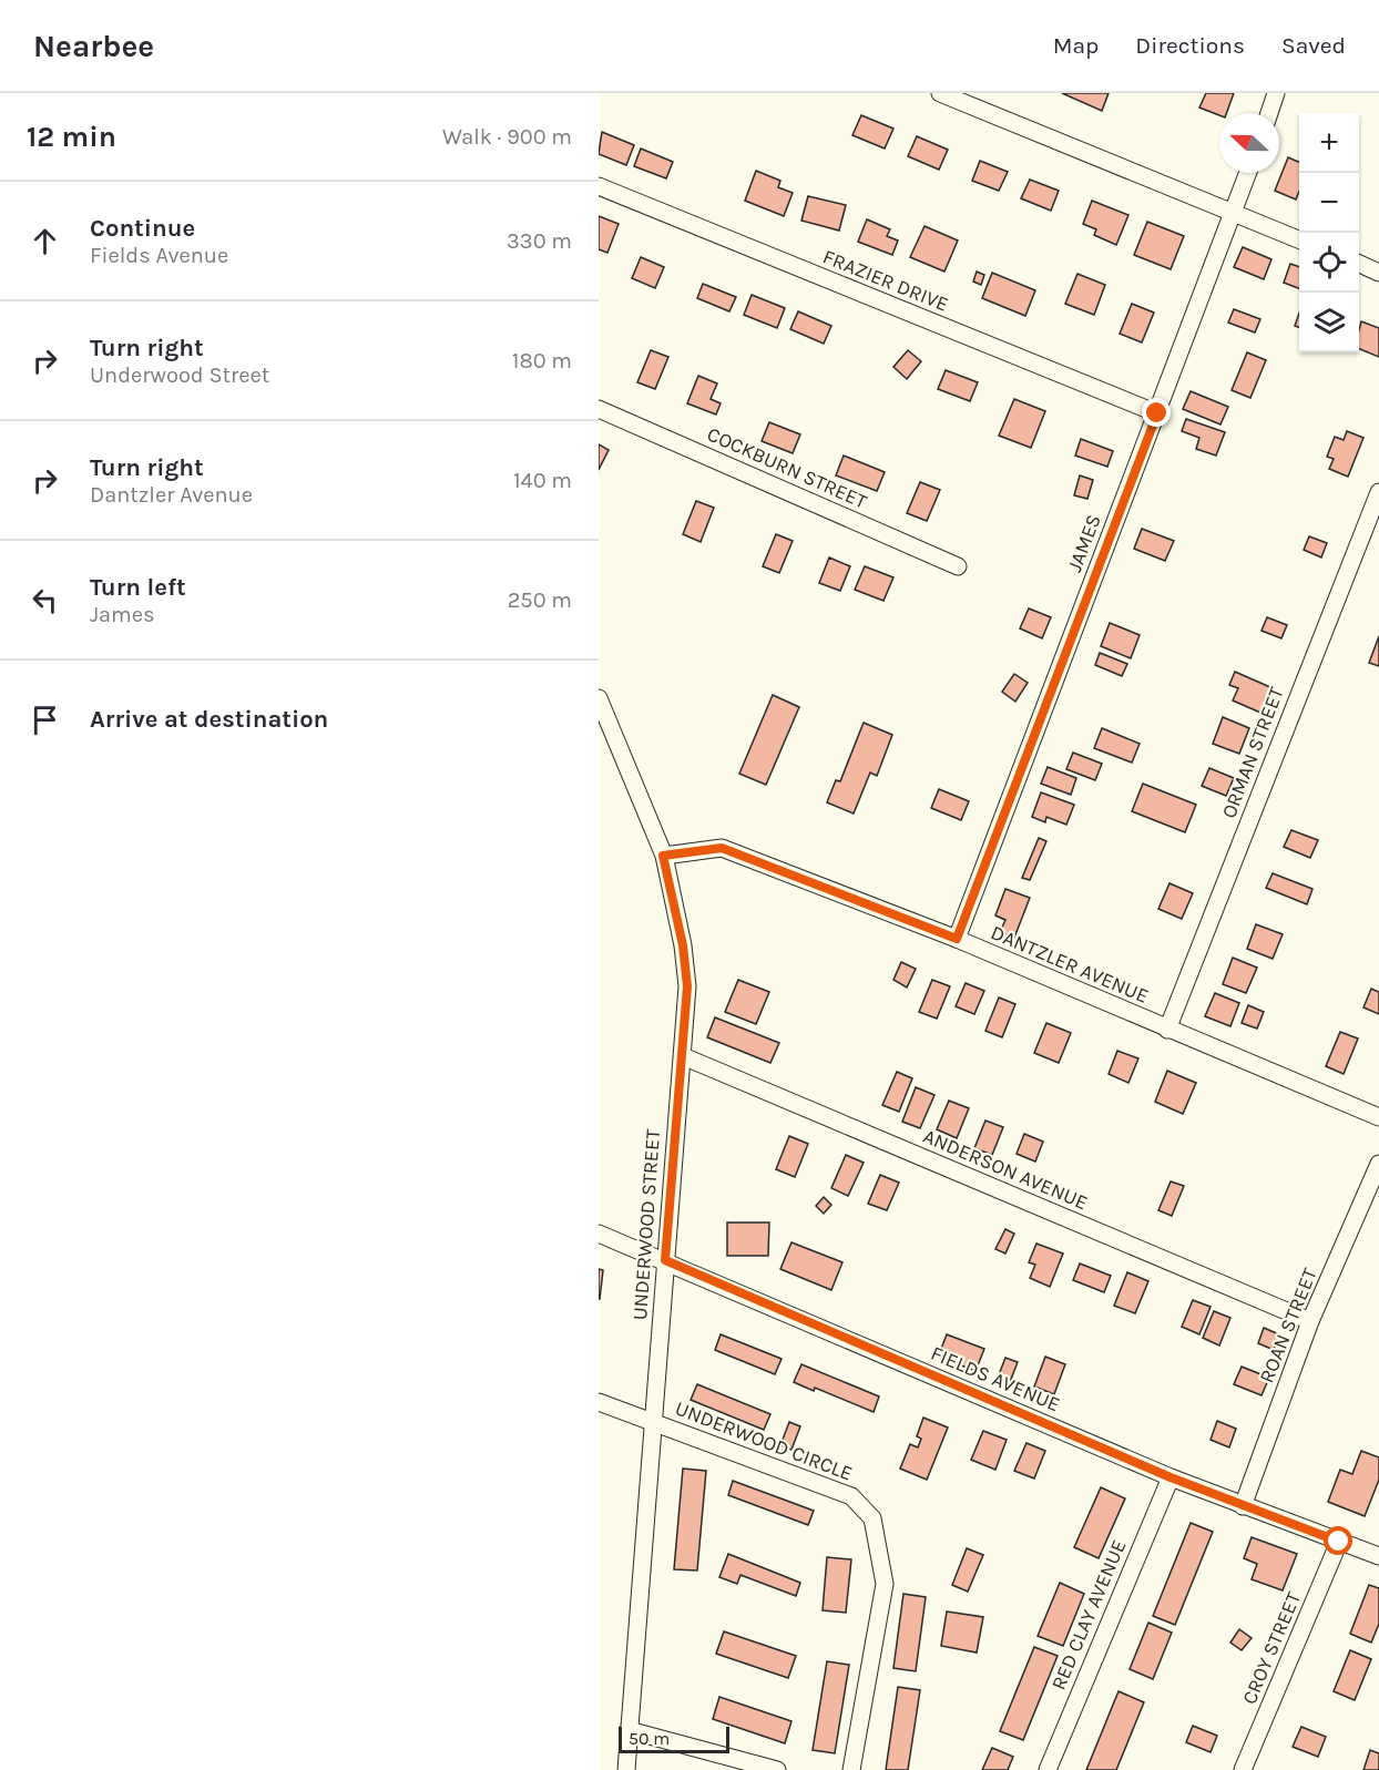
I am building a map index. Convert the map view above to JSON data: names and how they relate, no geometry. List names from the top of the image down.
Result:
{
  "streets": {
    "street": [
      "FRAZIER DRIVE",
      "COCKBURN STREET",
      "JAMES",
      "ORMAN STREET",
      "DANTZLER AVENUE",
      "ANDERSON AVENUE",
      "UNDERWOOD STREET",
      "ROAN STREET",
      "FIELDS AVENUE",
      "UNDERWOOD CIRCLE",
      "RED CLAY AVENUE",
      "CROY STREET"
    ]
  },
  "crossings": [
    ["FRAZIER DRIVE", "JAMES"],
    ["JAMES", "DANTZLER AVENUE"],
    ["ORMAN STREET", "DANTZLER AVENUE"],
    ["DANTZLER AVENUE", "UNDERWOOD STREET"],
    ["ANDERSON AVENUE", "UNDERWOOD STREET"],
    ["ANDERSON AVENUE", "ROAN STREET"],
    ["UNDERWOOD STREET", "FIELDS AVENUE"],
    ["UNDERWOOD STREET", "UNDERWOOD CIRCLE"],
    ["ROAN STREET", "FIELDS AVENUE"],
    ["FIELDS AVENUE", "RED CLAY AVENUE"],
    ["FIELDS AVENUE", "CROY STREET"]
  ],
  "scale_bar": "50 m",
  "north": "left",
  "page": {
    "header": "Nearbee",
    "nav": ["Map", "Directions", "Saved"],
    "heading": ["12 min", "Walk · 900 m"],
    "map_buttons": ["+", "−"],
    "list": [
      ["Continue", "Fields Avenue", "330 m"],
      ["Turn right", "Underwood Street", "180 m"],
      ["Turn right", "Dantzler Avenue", "140 m"],
      ["Turn left", "James", "250 m"],
      "Arrive at destination"
    ],
    "scale": "50 m"
  }
}
